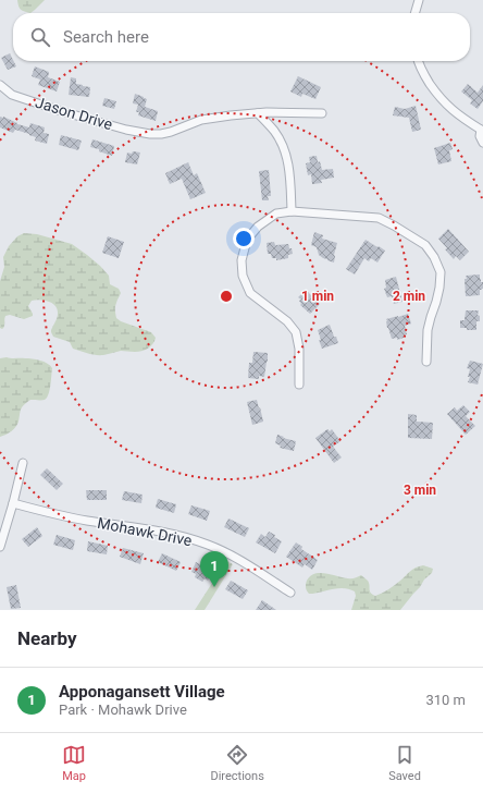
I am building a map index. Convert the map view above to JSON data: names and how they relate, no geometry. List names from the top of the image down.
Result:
{
  "streets": {
    "street": ["Jason Drive", "Mohawk Drive"]
  },
  "page": {
    "search": "Search here",
    "pins": "1",
    "heading": "Nearby",
    "list": [
      {
        "mark": "1",
        "name": "Apponagansett Village",
        "note": "Park · Mohawk Drive",
        "value": "310 m"
      }
    ],
    "nav": ["Map", "Directions", "Saved"]
  },
  "rings": ["1 min", "2 min", "3 min"]
}
